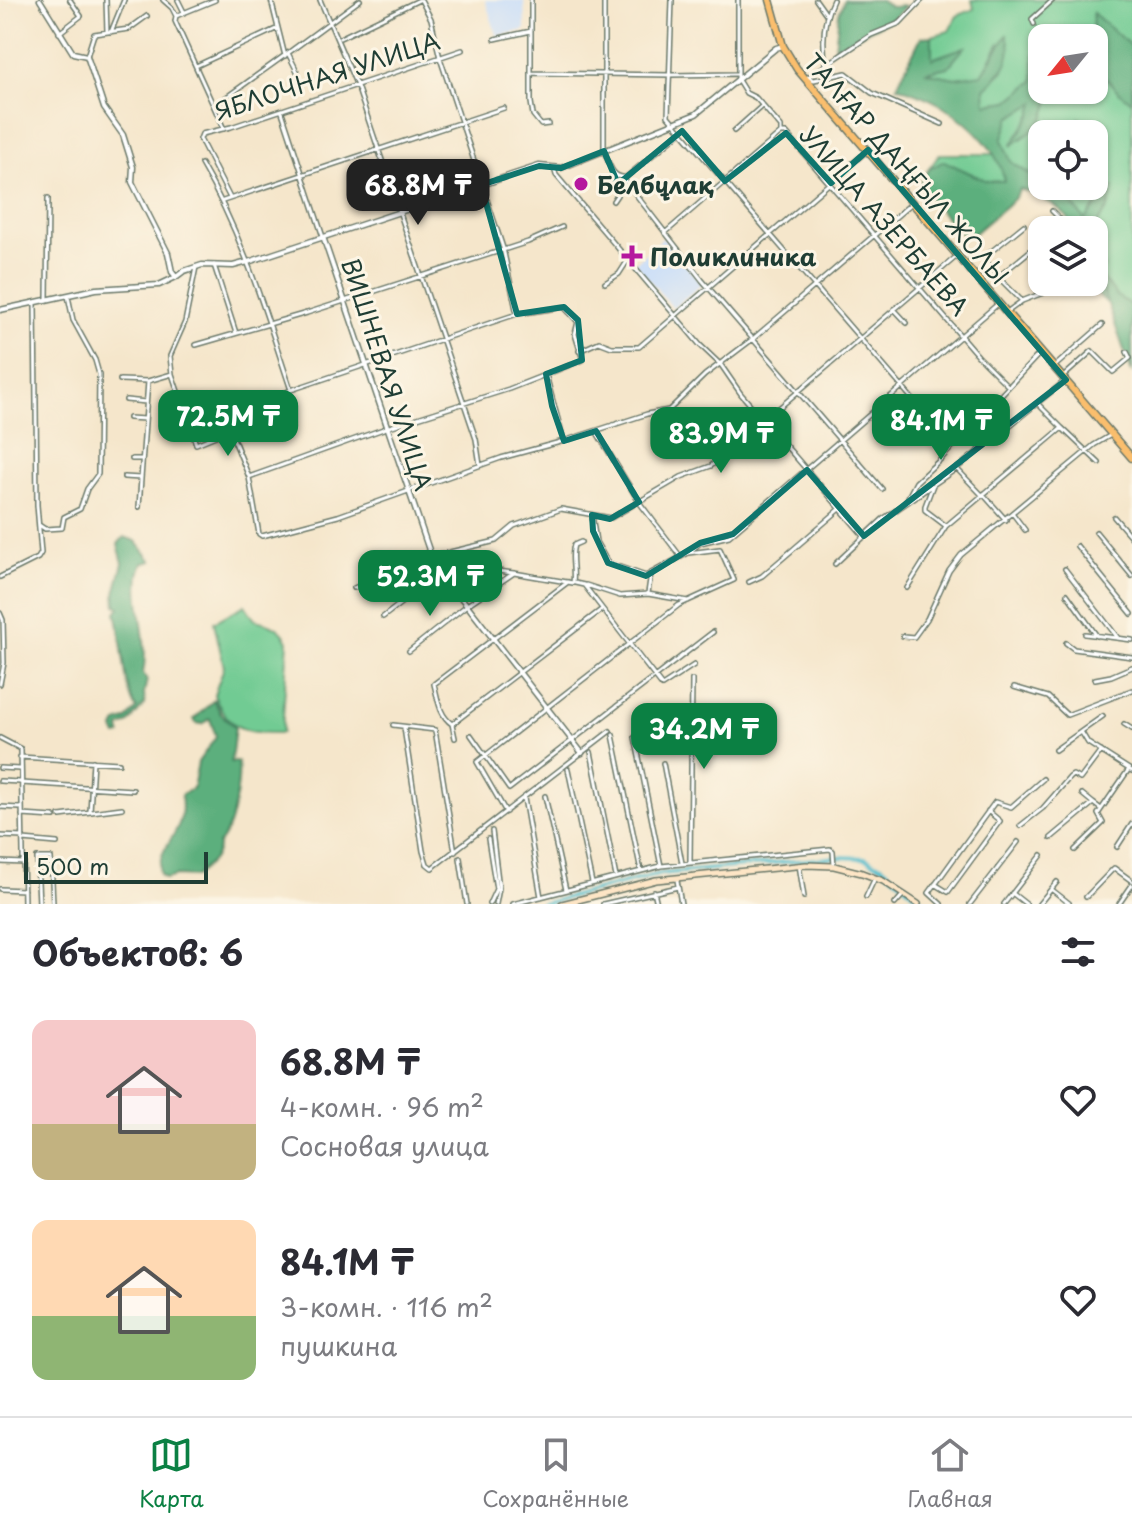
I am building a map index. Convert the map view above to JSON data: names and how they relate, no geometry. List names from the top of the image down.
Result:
{
  "streets": {
    "main road": ["ТАЛҒАР ДАҢҒЫЛ ЖОЛЫ"],
    "street": ["ЯБЛОЧНАЯ УЛИЦА", "УЛИЦА АЗЕРБАЕВА", "ВИШНЕВАЯ УЛИЦА"]
  },
  "crossings": [
    ["ЯБЛОЧНАЯ УЛИЦА", "ВИШНЕВАЯ УЛИЦА"]
  ],
  "places": {
    "other": ["Белбұлақ"],
    "health": ["Поликлиника"]
  },
  "scale_bar": "500 m",
  "north": "bottom left",
  "page": {
    "price": [
      "68.8M ₸",
      "72.5M ₸",
      "84.1M ₸",
      "83.9M ₸",
      "52.3M ₸",
      "34.2M ₸"
    ],
    "scale": "500 m",
    "heading": "Объектов: 6",
    "list": [
      {
        "name": "68.8M ₸",
        "note": "4-комн. · 96 m² · Сосновая улица"
      },
      {
        "name": "84.1M ₸",
        "note": "3-комн. · 116 m² · пушкина"
      }
    ],
    "tabs": ["Карта", "Сохранённые", "Главная"]
  }
}
